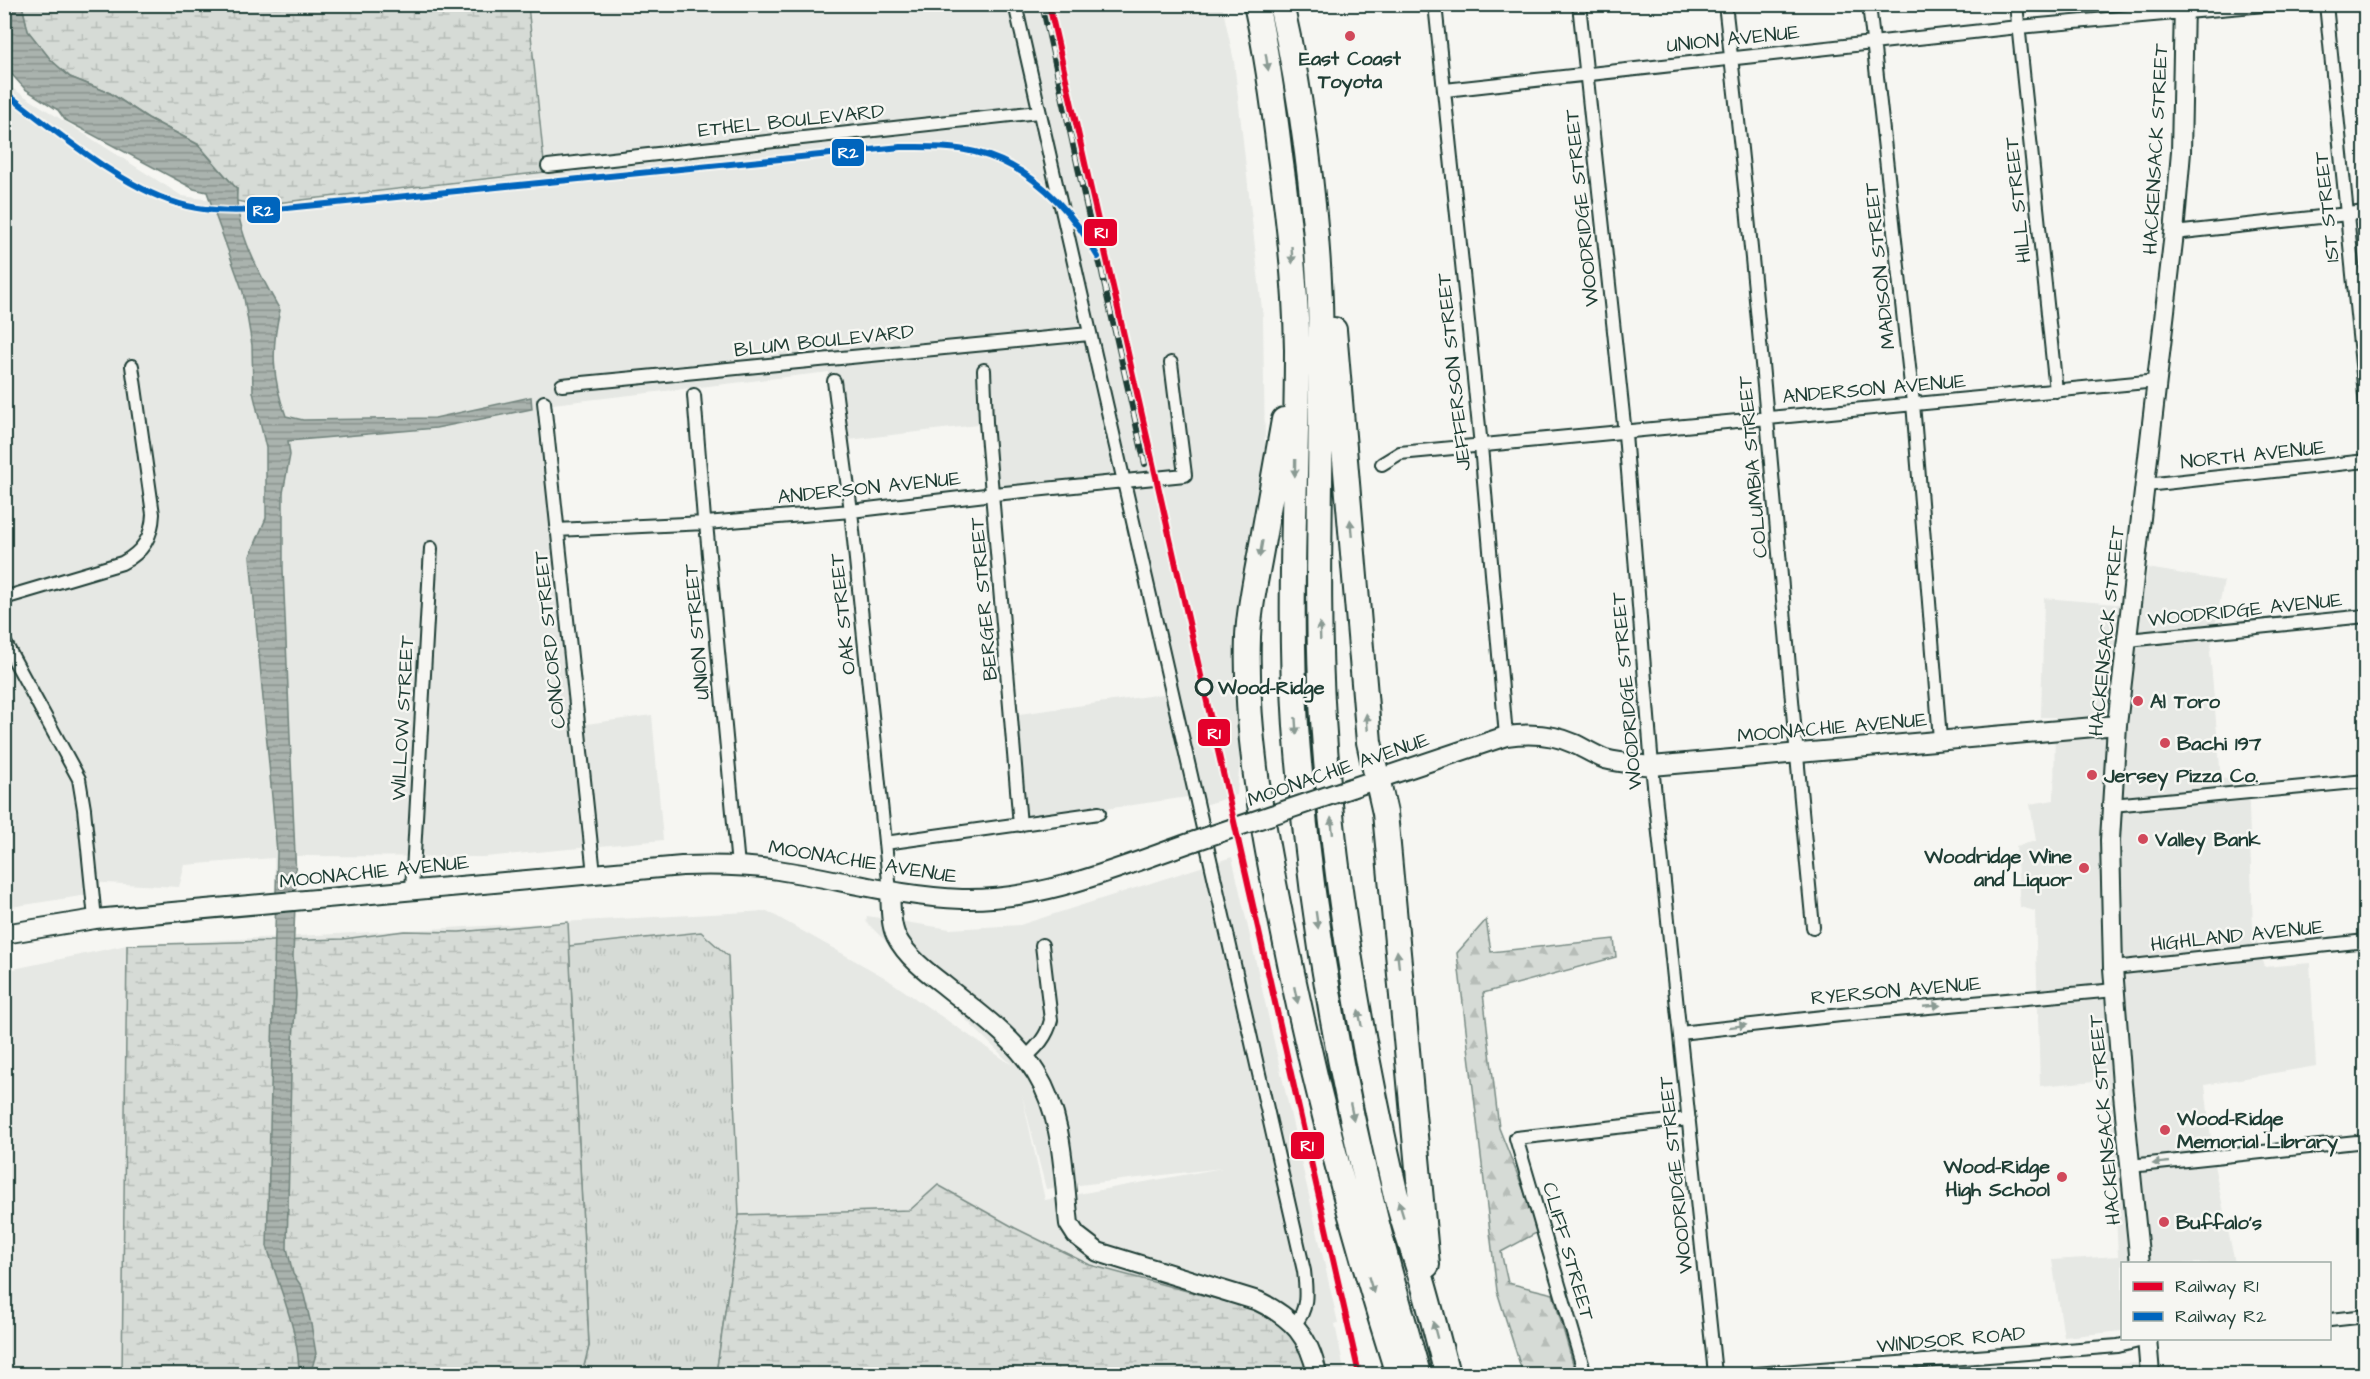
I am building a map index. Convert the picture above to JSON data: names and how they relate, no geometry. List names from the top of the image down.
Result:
{
  "streets": {
    "main road": ["HACKENSACK STREET", "MOONACHIE AVENUE"],
    "street": [
      "UNION AVENUE",
      "ETHEL BOULEVARD",
      "HILL STREET",
      "1ST STREET",
      "WOODRIDGE STREET",
      "MADISON STREET",
      "BLUM BOULEVARD",
      "JEFFERSON STREET",
      "ANDERSON AVENUE",
      "NORTH AVENUE",
      "COLUMBIA STREET",
      "BERGER STREET",
      "WOODRIDGE AVENUE",
      "OAK STREET",
      "UNION STREET",
      "CONCORD STREET",
      "WILLOW STREET",
      "HIGHLAND AVENUE",
      "RYERSON AVENUE",
      "CLIFF STREET",
      "WINDSOR ROAD"
    ]
  },
  "crossings": [
    ["UNION AVENUE", "HACKENSACK STREET"],
    ["UNION AVENUE", "HILL STREET"],
    ["UNION AVENUE", "WOODRIDGE STREET"],
    ["UNION AVENUE", "MADISON STREET"],
    ["UNION AVENUE", "JEFFERSON STREET"],
    ["UNION AVENUE", "COLUMBIA STREET"],
    ["HACKENSACK STREET", "ANDERSON AVENUE"],
    ["HACKENSACK STREET", "NORTH AVENUE"],
    ["HACKENSACK STREET", "WOODRIDGE AVENUE"],
    ["HACKENSACK STREET", "MOONACHIE AVENUE"],
    ["HACKENSACK STREET", "HIGHLAND AVENUE"],
    ["HACKENSACK STREET", "RYERSON AVENUE"],
    ["HILL STREET", "ANDERSON AVENUE"],
    ["WOODRIDGE STREET", "ANDERSON AVENUE"],
    ["WOODRIDGE STREET", "MOONACHIE AVENUE"],
    ["WOODRIDGE STREET", "RYERSON AVENUE"],
    ["WOODRIDGE STREET", "CLIFF STREET"],
    ["MADISON STREET", "ANDERSON AVENUE"],
    ["MADISON STREET", "MOONACHIE AVENUE"],
    ["JEFFERSON STREET", "ANDERSON AVENUE"],
    ["JEFFERSON STREET", "MOONACHIE AVENUE"],
    ["ANDERSON AVENUE", "COLUMBIA STREET"],
    ["ANDERSON AVENUE", "BERGER STREET"],
    ["ANDERSON AVENUE", "OAK STREET"],
    ["ANDERSON AVENUE", "UNION STREET"],
    ["ANDERSON AVENUE", "CONCORD STREET"],
    ["COLUMBIA STREET", "MOONACHIE AVENUE"],
    ["BERGER STREET", "MOONACHIE AVENUE"],
    ["OAK STREET", "MOONACHIE AVENUE"],
    ["UNION STREET", "MOONACHIE AVENUE"],
    ["CONCORD STREET", "MOONACHIE AVENUE"],
    ["WILLOW STREET", "MOONACHIE AVENUE"]
  ],
  "one_way": ["RYERSON AVENUE"],
  "places": [
    "East Coast Toyota",
    "Wood-Ridge",
    "Al Toro",
    "Bachi 197",
    "Jersey Pizza Co.",
    "Valley Bank",
    "Woodridge Wine and Liquor",
    "Wood-Ridge Memorial Library",
    "Wood-Ridge High School",
    "Buffalo's"
  ],
  "lines": ["rail line R1", "rail line R2"],
  "legend": ["Railway R1", "Railway R2"]
}
